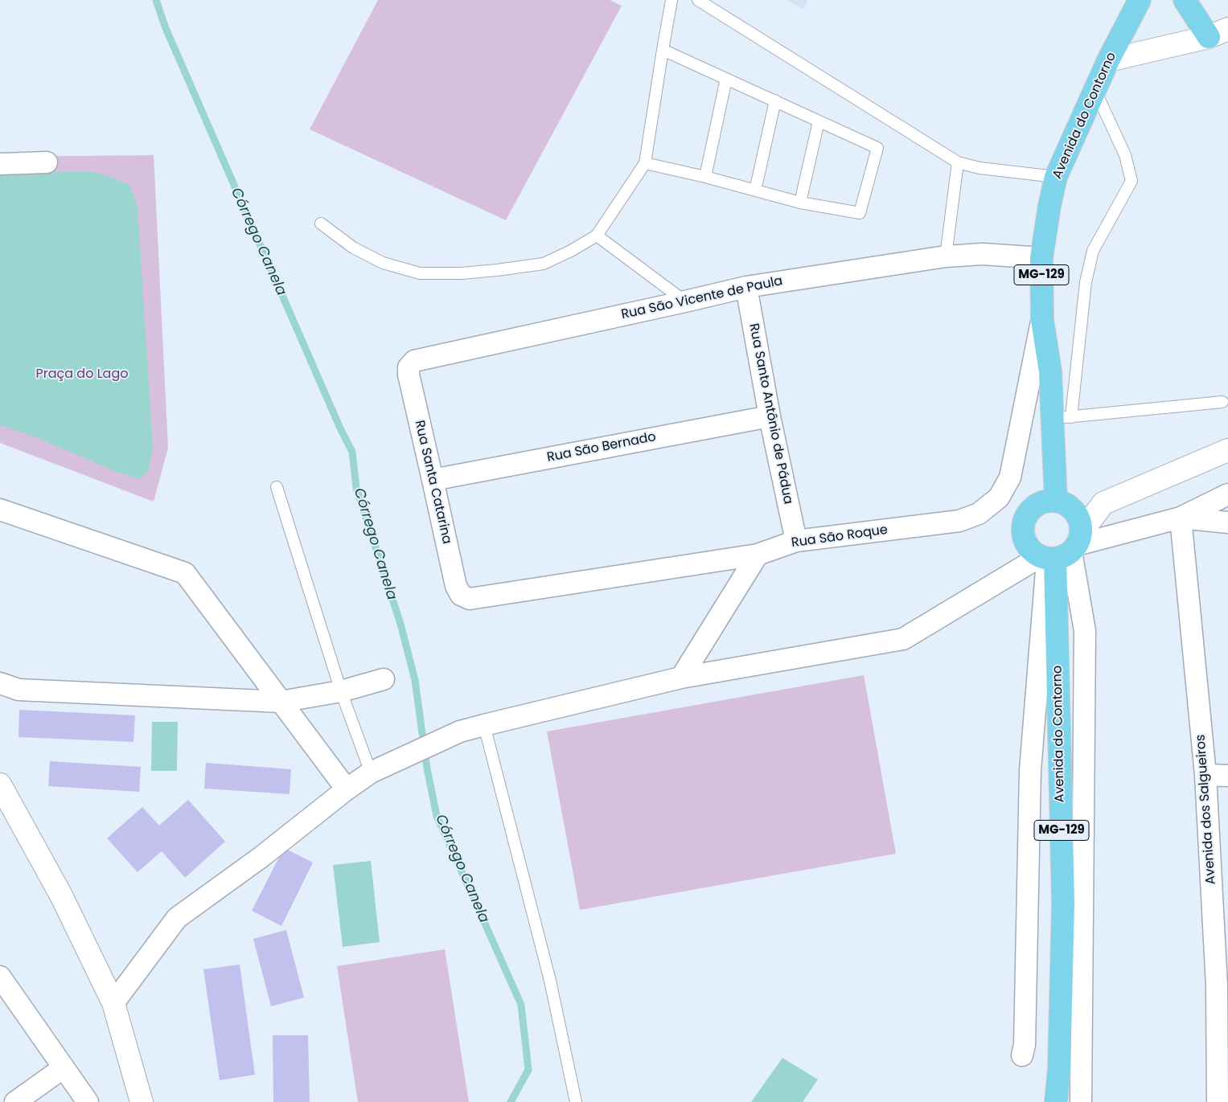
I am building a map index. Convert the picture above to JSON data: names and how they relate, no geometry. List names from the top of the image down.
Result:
{
  "streets": {
    "main road": ["Avenida do Contorno", "MG-129"],
    "street": [
      "Rua São Vicente de Paula",
      "Rua Santo Antônio de Pádua",
      "Rua São Bernado",
      "Rua Santa Catarina",
      "Rua São Roque",
      "Avenida dos Salgueiros"
    ]
  },
  "crossings": [
    ["Avenida do Contorno", "MG-129"],
    ["Avenida do Contorno", "Rua São Vicente de Paula"],
    ["Avenida do Contorno", "Rua São Roque"],
    ["Rua São Vicente de Paula", "Rua Santo Antônio de Pádua"],
    ["Rua São Vicente de Paula", "Rua Santa Catarina"],
    ["Rua Santo Antônio de Pádua", "Rua São Bernado"],
    ["Rua Santo Antônio de Pádua", "Rua São Roque"],
    ["Rua São Bernado", "Rua Santa Catarina"],
    ["Rua Santa Catarina", "Rua São Roque"]
  ],
  "water": ["Córrego Canela"],
  "parks": ["Praça do Lago"]
}
